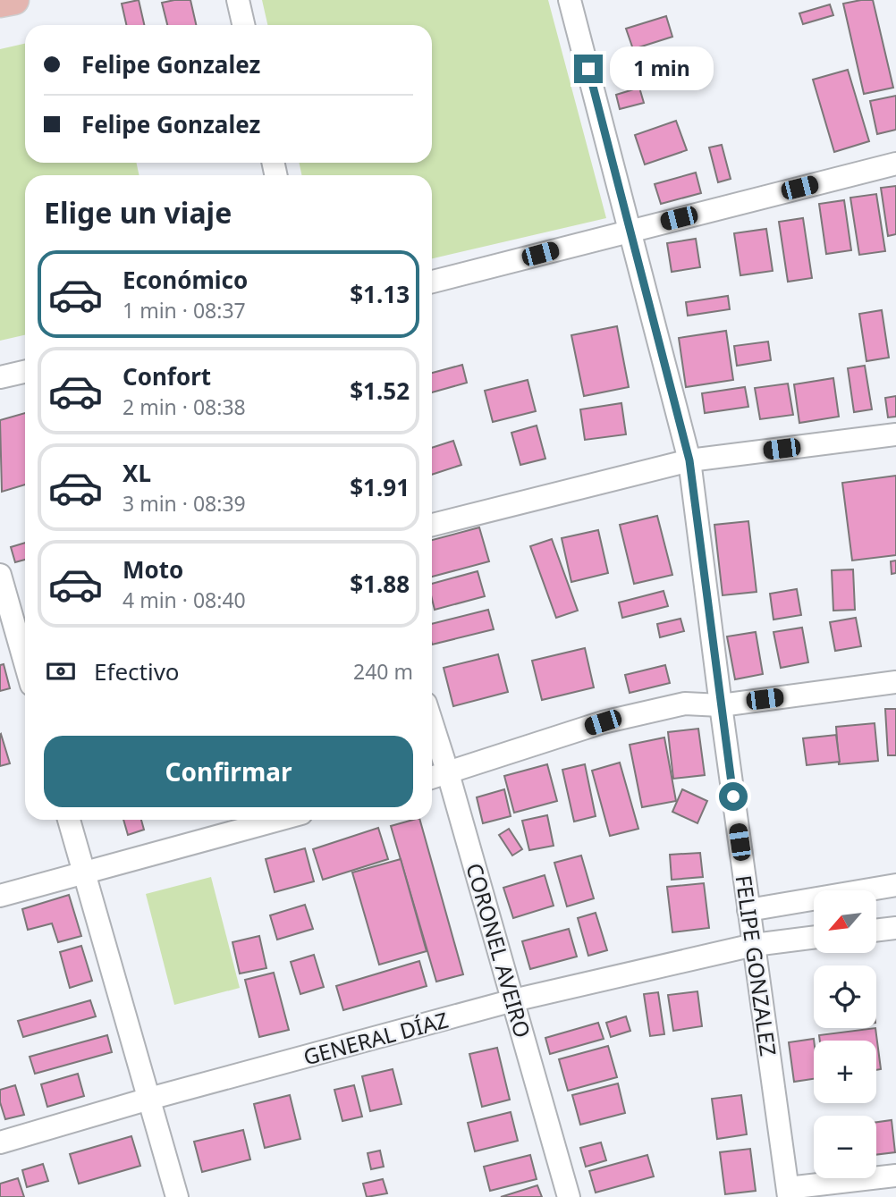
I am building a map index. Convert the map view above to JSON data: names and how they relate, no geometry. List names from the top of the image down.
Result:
{
  "streets": {
    "street": ["CORONEL AVEIRO", "FELIPE GONZALEZ", "GENERAL DÍAZ"]
  },
  "crossings": [
    ["CORONEL AVEIRO", "GENERAL DÍAZ"],
    ["FELIPE GONZALEZ", "GENERAL DÍAZ"]
  ],
  "north": "bottom left",
  "page": {
    "banner": ["Felipe Gonzalez", "Felipe Gonzalez"],
    "bubble": "1 min",
    "heading": "Elige un viaje",
    "list": [
      {
        "name": "Económico",
        "note": "1 min · 08:37",
        "value": "$1.13"
      },
      {
        "name": "Confort",
        "note": "2 min · 08:38",
        "value": "$1.52"
      },
      {
        "name": "XL",
        "note": "3 min · 08:39",
        "value": "$1.91"
      },
      {
        "name": "Moto",
        "note": "4 min · 08:40",
        "value": "$1.88"
      }
    ],
    "pay": ["Efectivo", "240 m"],
    "buttons": "Confirmar",
    "map_buttons": ["+", "−"]
  }
}
